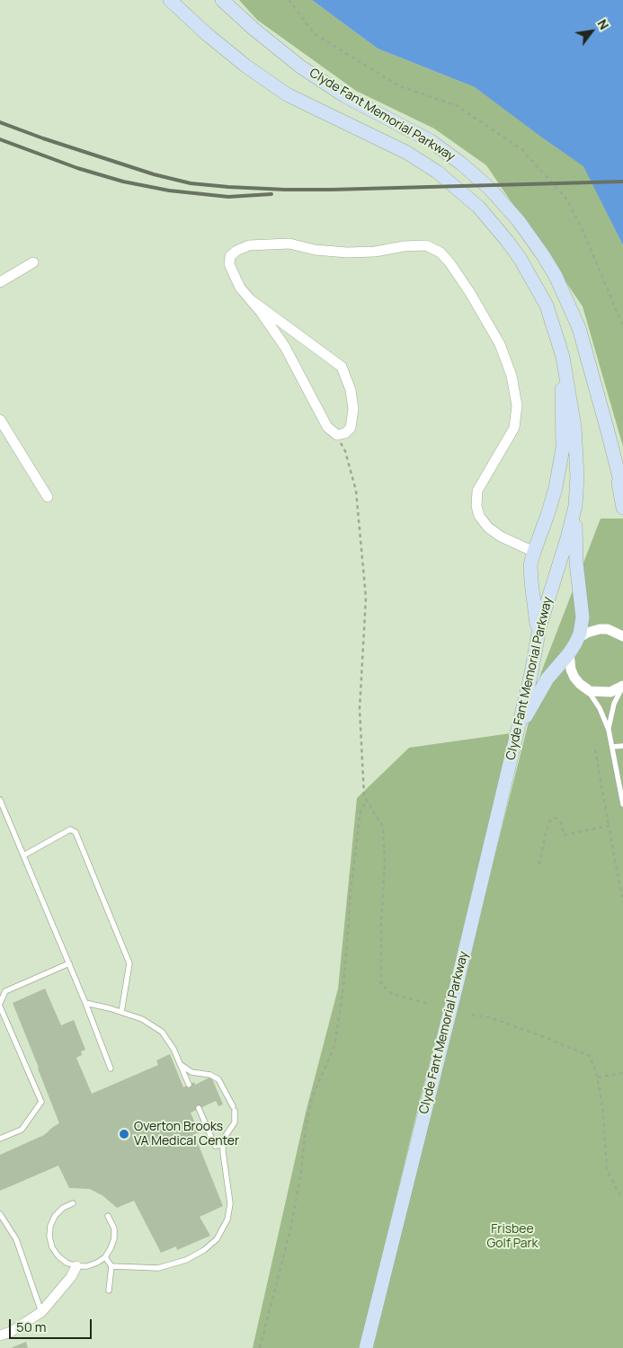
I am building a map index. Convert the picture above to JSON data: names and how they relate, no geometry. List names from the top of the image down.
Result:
{
  "streets": {
    "main road": ["Clyde Fant Memorial Parkway"]
  },
  "parks": ["Frisbee Golf Park"],
  "places": ["Overton Brooks VA Medical Center"],
  "scale_bar": "50 m",
  "north": "top right"
}
